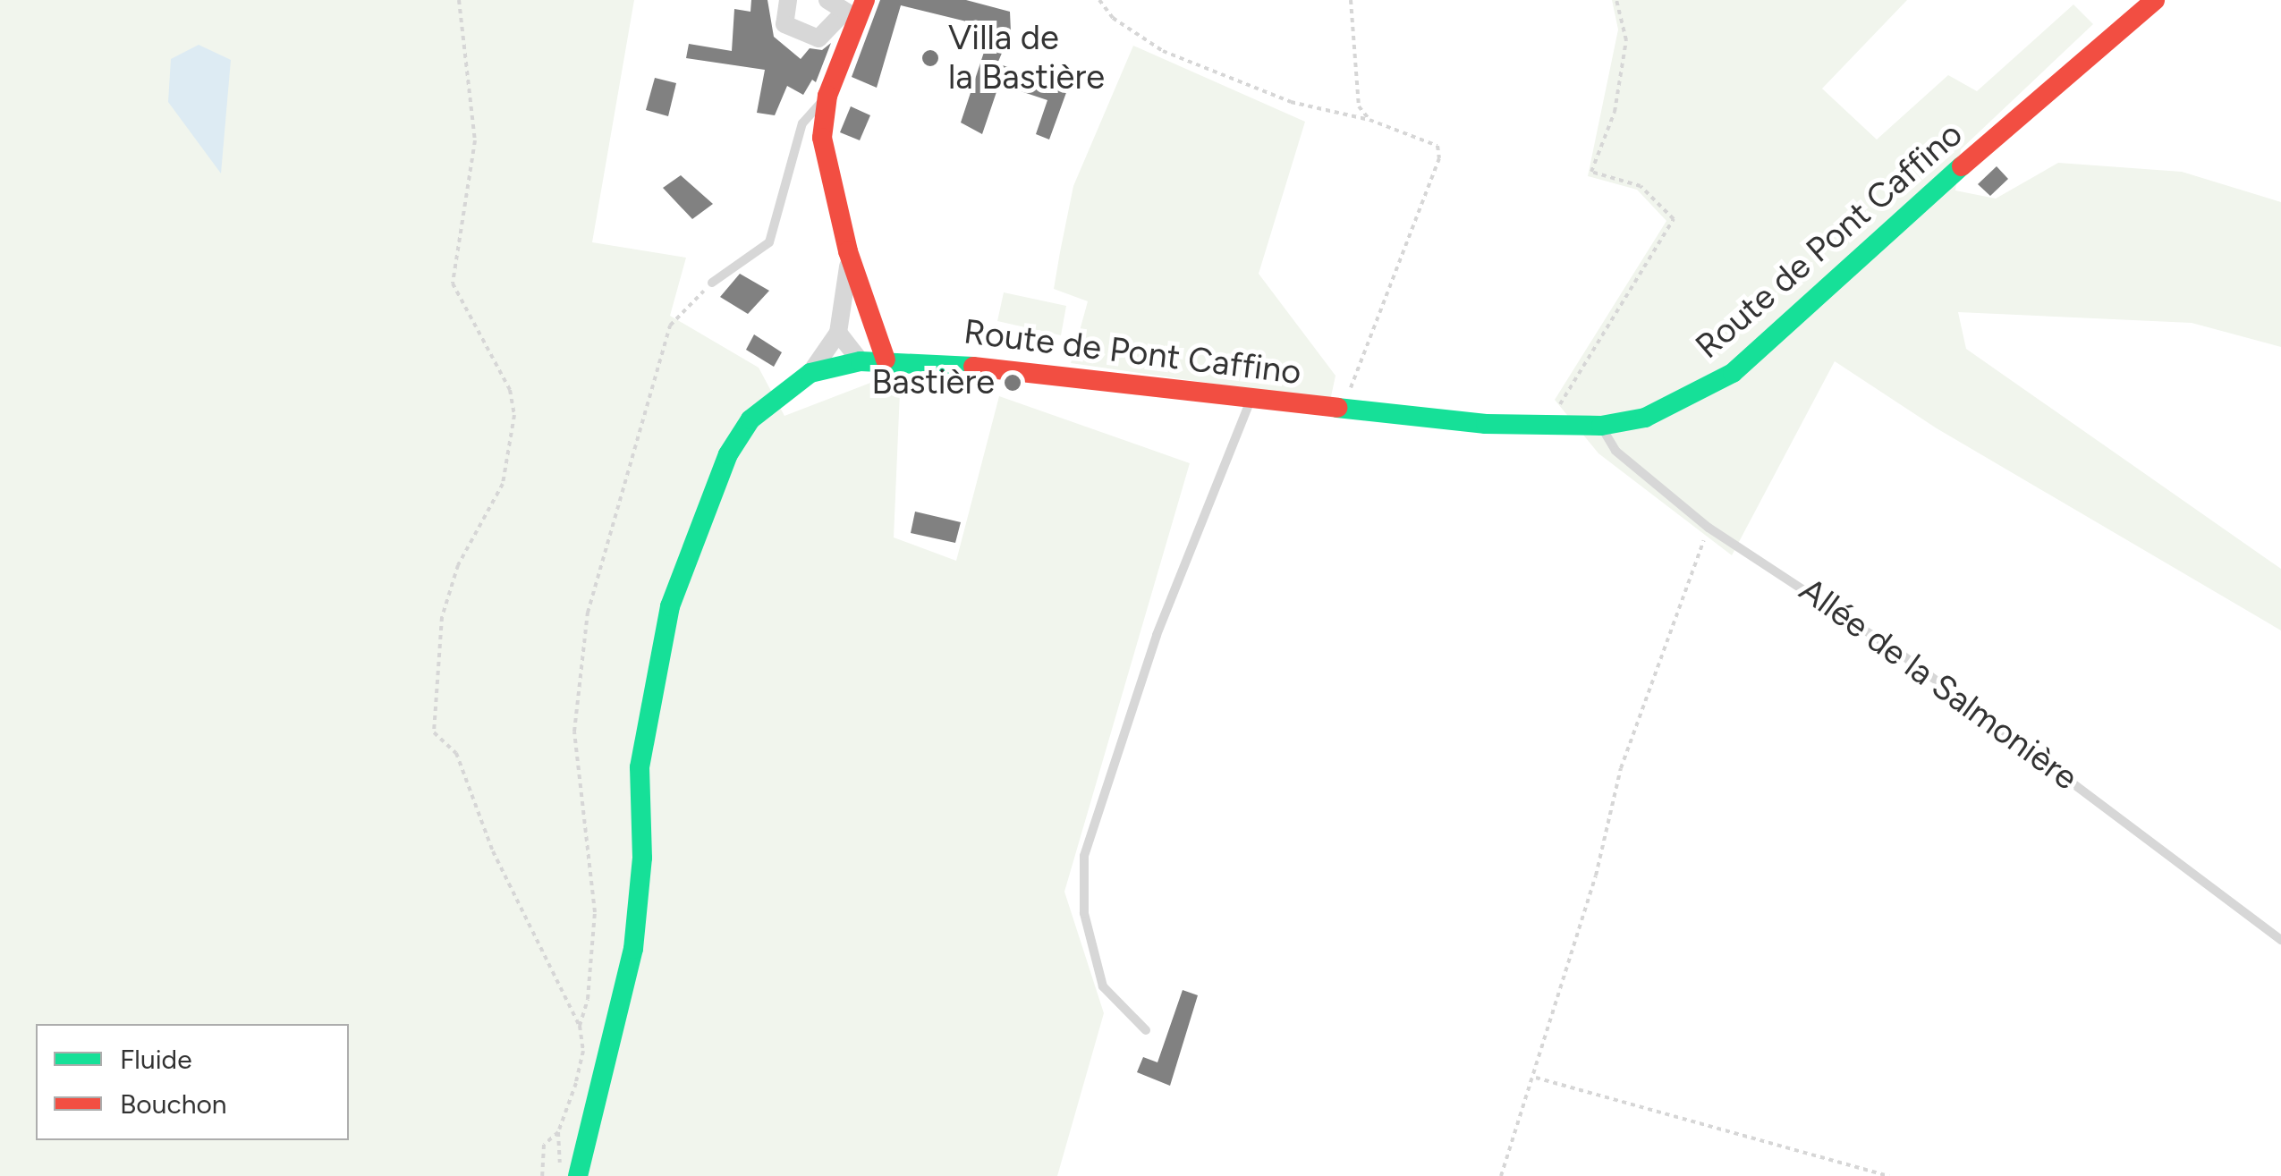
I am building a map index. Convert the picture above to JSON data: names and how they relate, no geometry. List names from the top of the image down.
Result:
{
  "streets": {
    "street": ["Route de Pont Caffino"],
    "lane": ["Allée de la Salmonière"]
  },
  "crossings": [
    ["Route de Pont Caffino", "Allée de la Salmonière"]
  ],
  "places": ["Villa de la Bastière", "Bastière"],
  "legend": ["Fluide", "Bouchon"]
}
